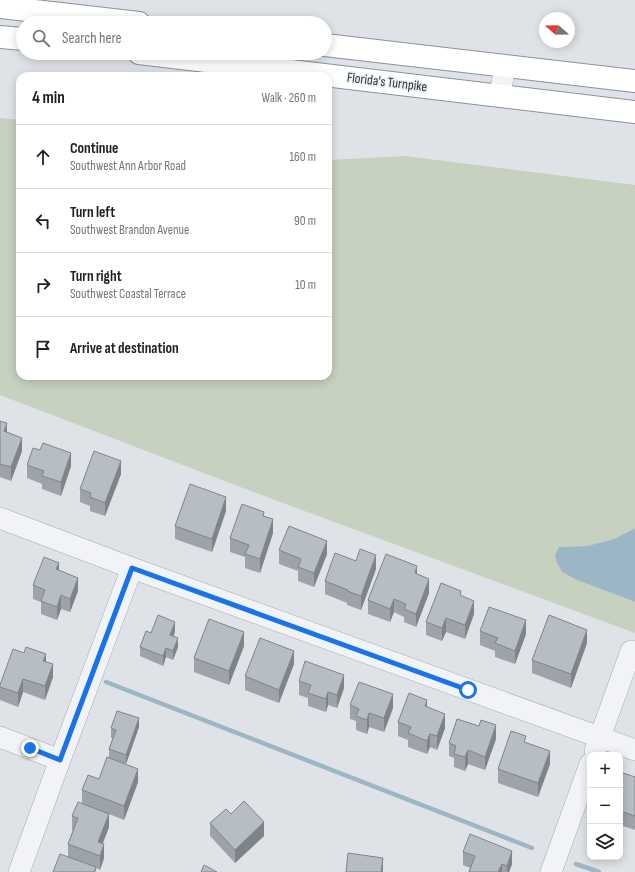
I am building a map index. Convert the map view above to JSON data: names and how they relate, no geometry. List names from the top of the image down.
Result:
{
  "streets": {
    "highway": ["Florida's Turnpike"]
  },
  "north": "left",
  "page": {
    "search": "Search here",
    "heading": ["4 min", "Walk · 260 m"],
    "list": [
      ["Continue", "Southwest Ann Arbor Road", "160 m"],
      ["Turn left", "Southwest Brandon Avenue", "90 m"],
      ["Turn right", "Southwest Coastal Terrace", "10 m"],
      "Arrive at destination"
    ],
    "map_buttons": ["+", "−"]
  }
}
